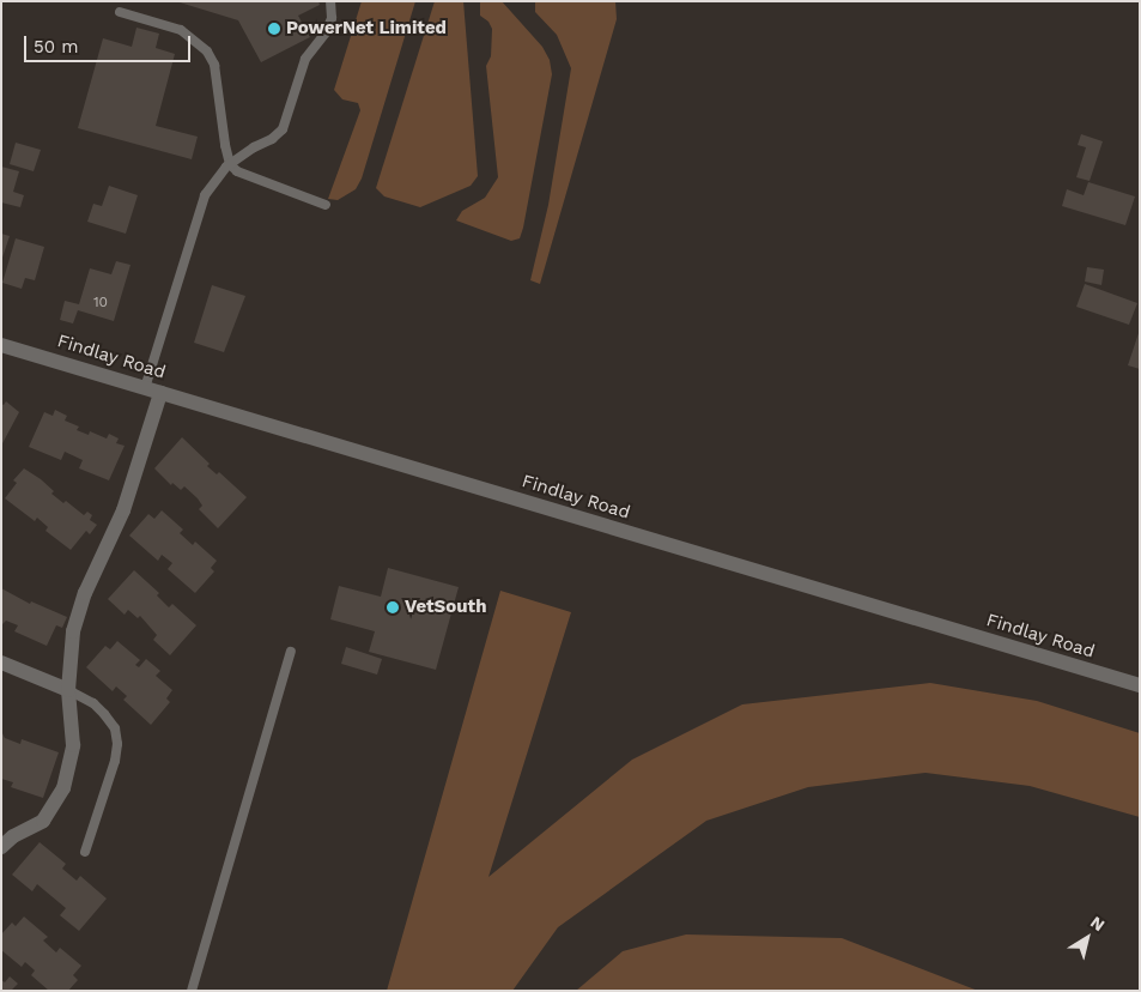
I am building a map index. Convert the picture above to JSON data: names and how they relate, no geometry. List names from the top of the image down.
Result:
{
  "streets": {
    "street": ["Findlay Road"]
  },
  "places": ["PowerNet Limited", "VetSouth"],
  "house_numbers": ["10"],
  "scale_bar": "50 m",
  "north": "top right"
}
